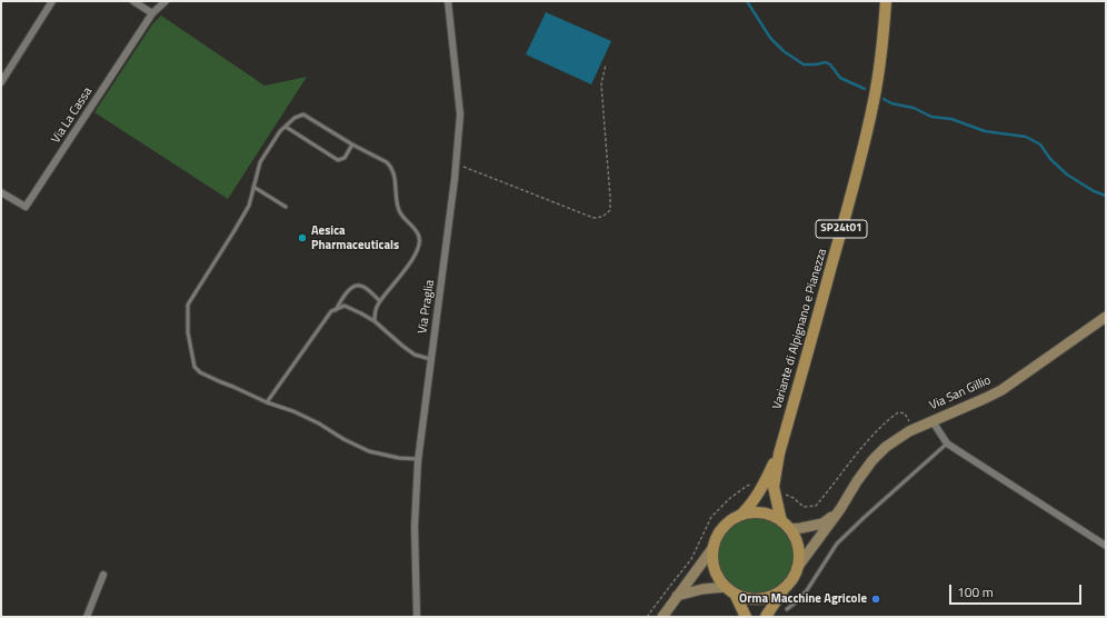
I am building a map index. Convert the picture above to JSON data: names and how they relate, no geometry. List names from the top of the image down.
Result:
{
  "streets": {
    "main road": ["SP24t01", "Variante di Alpignano e Pianezza"],
    "street": ["Via La Cassa", "Via Praglia", "Via San Gillio"]
  },
  "crossings": [
    ["Variante di Alpignano e Pianezza", "Via San Gillio"]
  ],
  "places": ["Aesica Pharmaceuticals", "Orma Macchine Agricole"],
  "scale_bar": "100 m"
}
